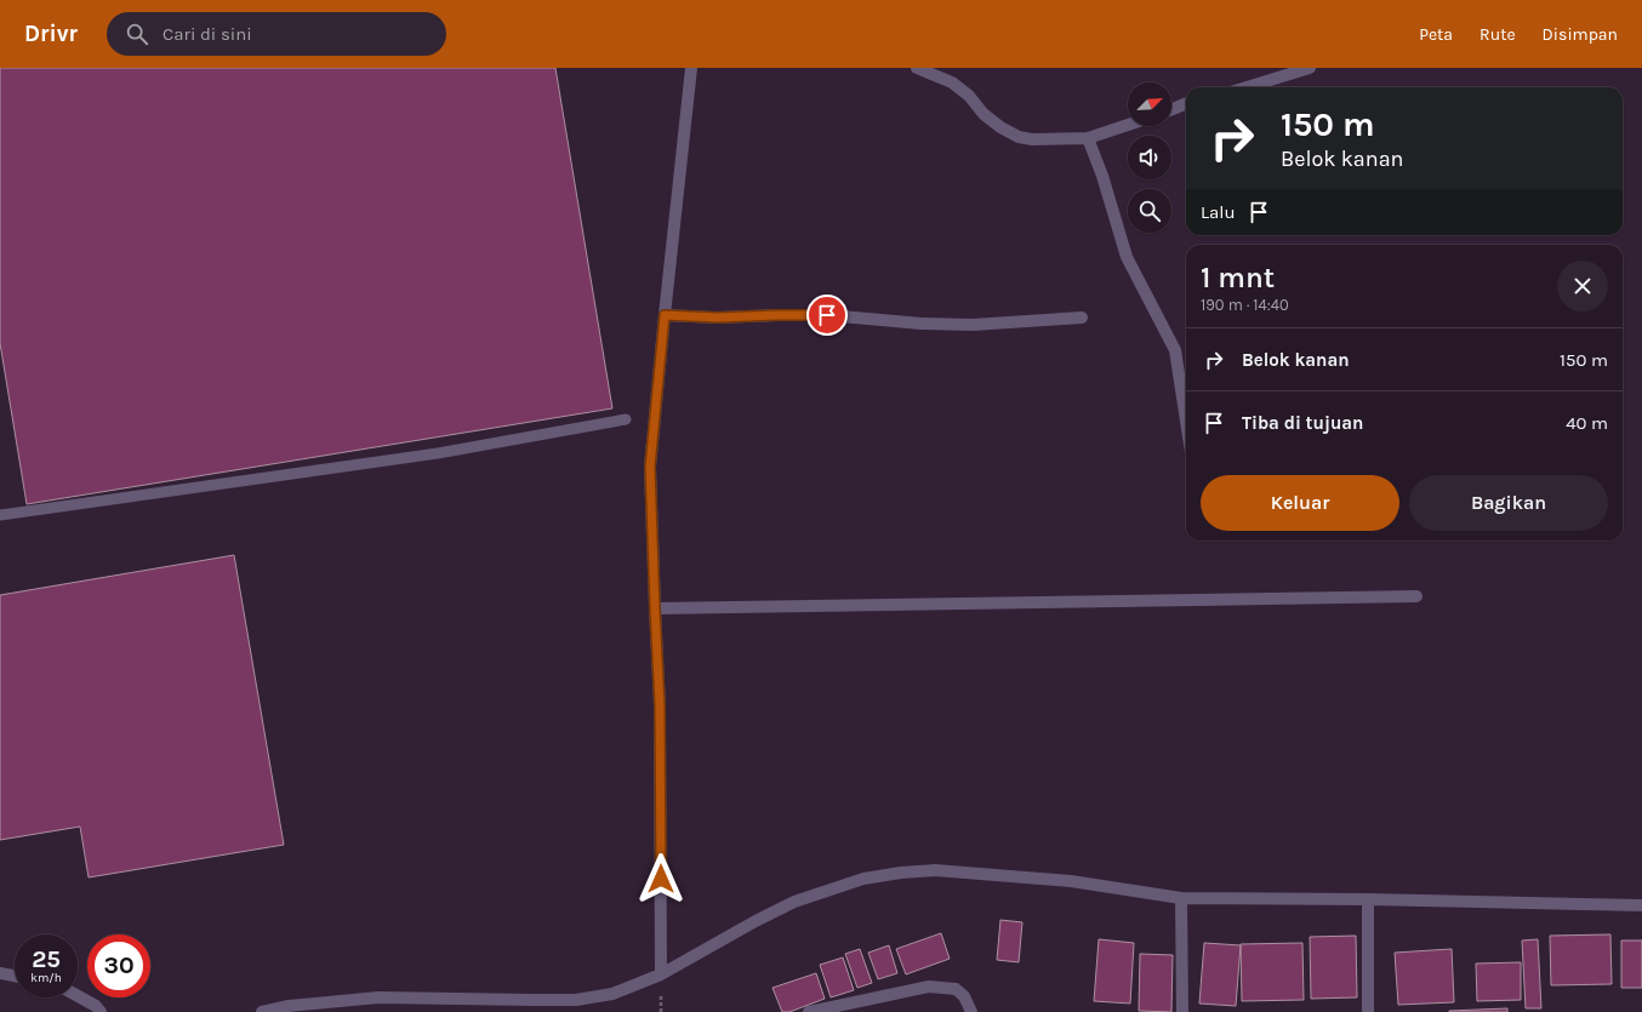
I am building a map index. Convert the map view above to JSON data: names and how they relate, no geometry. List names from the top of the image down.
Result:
{
  "north": "top right",
  "page": {
    "header": "Drivr",
    "search": "Cari di sini",
    "nav": ["Peta", "Rute", "Disimpan"],
    "turn": ["150 m", "Belok kanan"],
    "then": "Lalu",
    "heading": ["1 mnt", "190 m · 14:40"],
    "list": [
      {
        "name": "Belok kanan",
        "value": "150 m"
      },
      {
        "name": "Tiba di tujuan",
        "value": "40 m"
      }
    ],
    "buttons": ["Keluar", "Bagikan"],
    "speed": "25 km/h",
    "limit": "30"
  }
}
